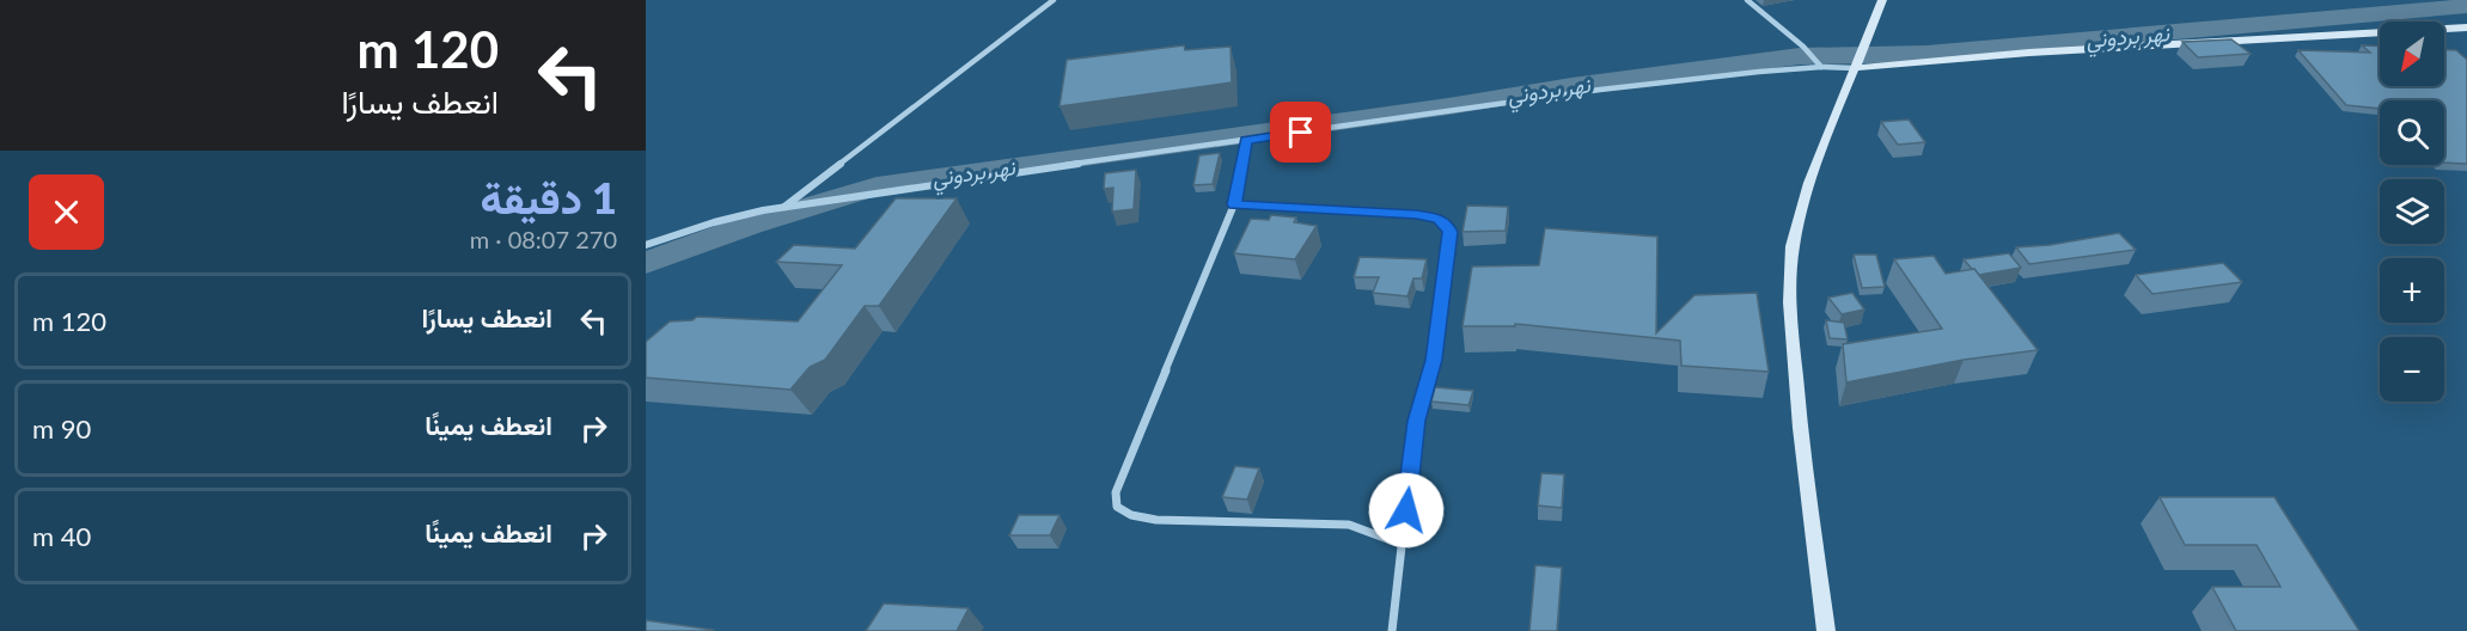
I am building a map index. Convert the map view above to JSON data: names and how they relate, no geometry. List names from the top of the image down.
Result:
{
  "water": ["نهر بردوني"],
  "north": "bottom left",
  "page": {
    "turn": ["120 m", "انعطف يسارًا"],
    "map_buttons": ["+", "−"],
    "heading": ["1 دقيقة", "270 m · 08:07"],
    "list": [
      {
        "name": "انعطف يسارًا",
        "value": "120 m"
      },
      {
        "name": "انعطف يمينًا",
        "value": "90 m"
      },
      {
        "name": "انعطف يمينًا",
        "value": "40 m"
      }
    ]
  }
}
